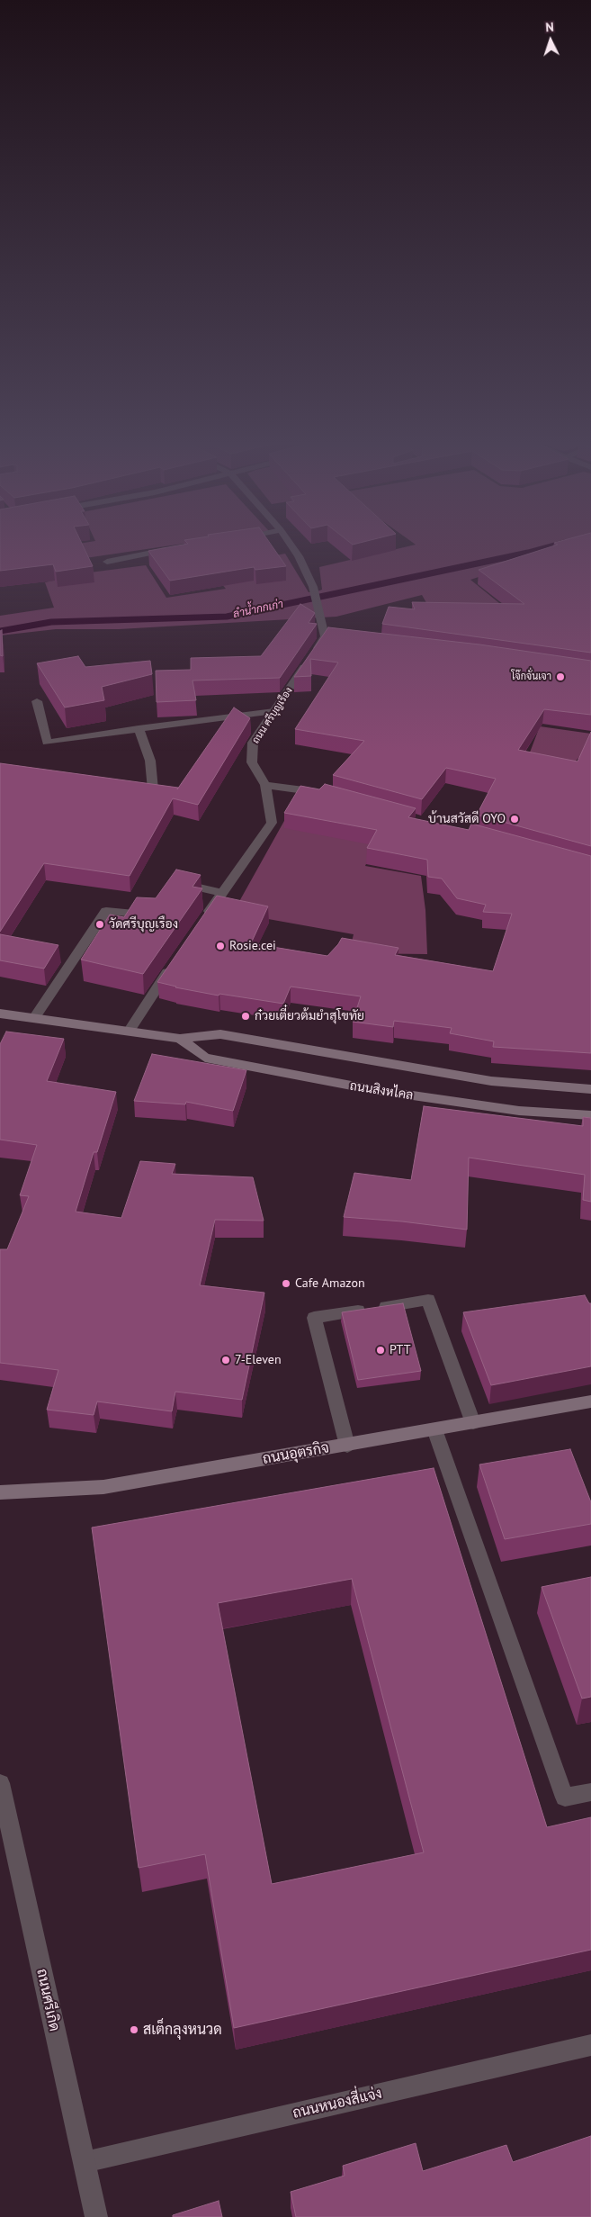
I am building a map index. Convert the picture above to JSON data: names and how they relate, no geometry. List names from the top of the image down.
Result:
{
  "streets": {
    "main road": ["ถนนสิงหไคล", "ถนนอุตรกิจ"],
    "street": ["ถนน ศรีบุญเรือง", "ถนนศรีเกิด", "ถนนหนองสี่แจ่ง"]
  },
  "crossings": [
    ["ถนนศรีเกิด", "ถนนหนองสี่แจ่ง"]
  ],
  "water": ["ลำน้ำกกเก่า"],
  "places": [
    "โจ๊กจั่นเจา",
    "บ้านสวัสดี OYO",
    "วัดศรีบุญเรือง",
    "Rosie.cei",
    "ก๋วยเตี๋ยวต้มยำสุโขทัย",
    "Cafe Amazon",
    "PTT",
    "7-Eleven",
    "สเต็กลุงหนวด"
  ],
  "north": "top"
}
